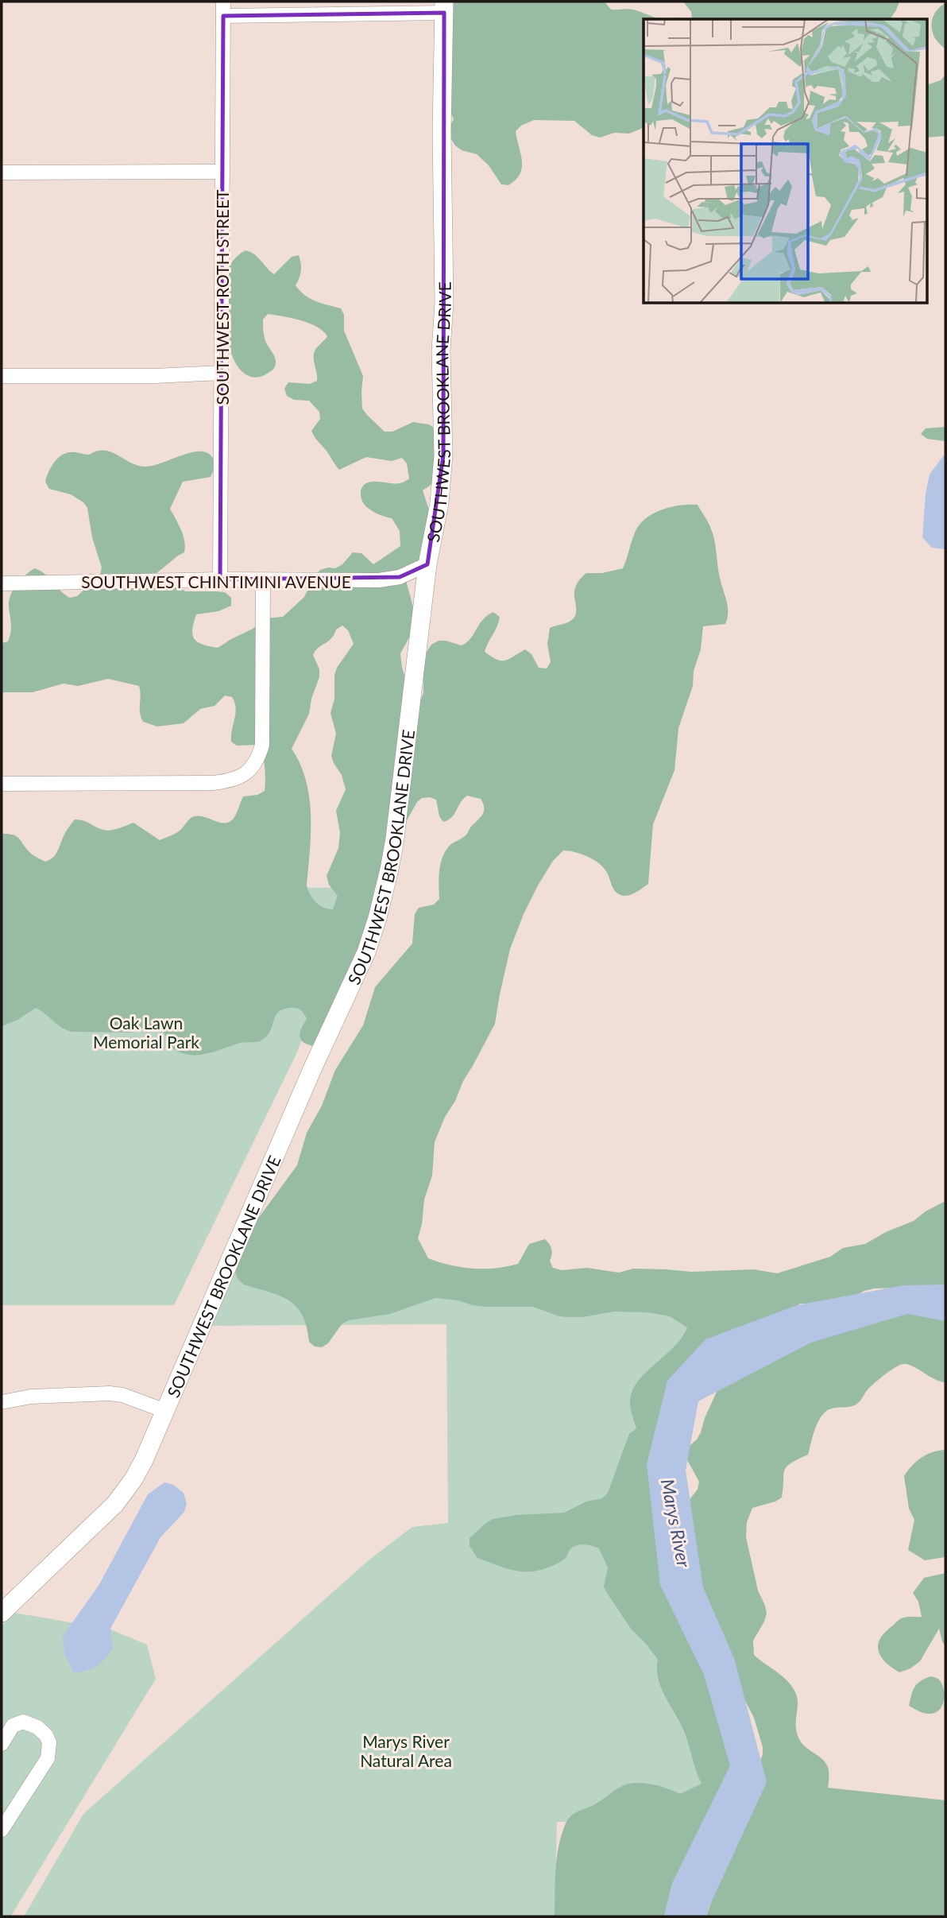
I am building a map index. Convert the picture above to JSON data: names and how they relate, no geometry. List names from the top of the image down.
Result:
{
  "streets": {
    "street": ["SOUTHWEST ROTH STREET", "SOUTHWEST BROOKLANE DRIVE", "SOUTHWEST CHINTIMINI AVENUE"]
  },
  "crossings": [
    ["SOUTHWEST ROTH STREET", "SOUTHWEST CHINTIMINI AVENUE"],
    ["SOUTHWEST BROOKLANE DRIVE", "SOUTHWEST CHINTIMINI AVENUE"]
  ],
  "water": ["Marys River"],
  "parks": ["Oak Lawn Memorial Park", "Marys River Natural Area"]
}
